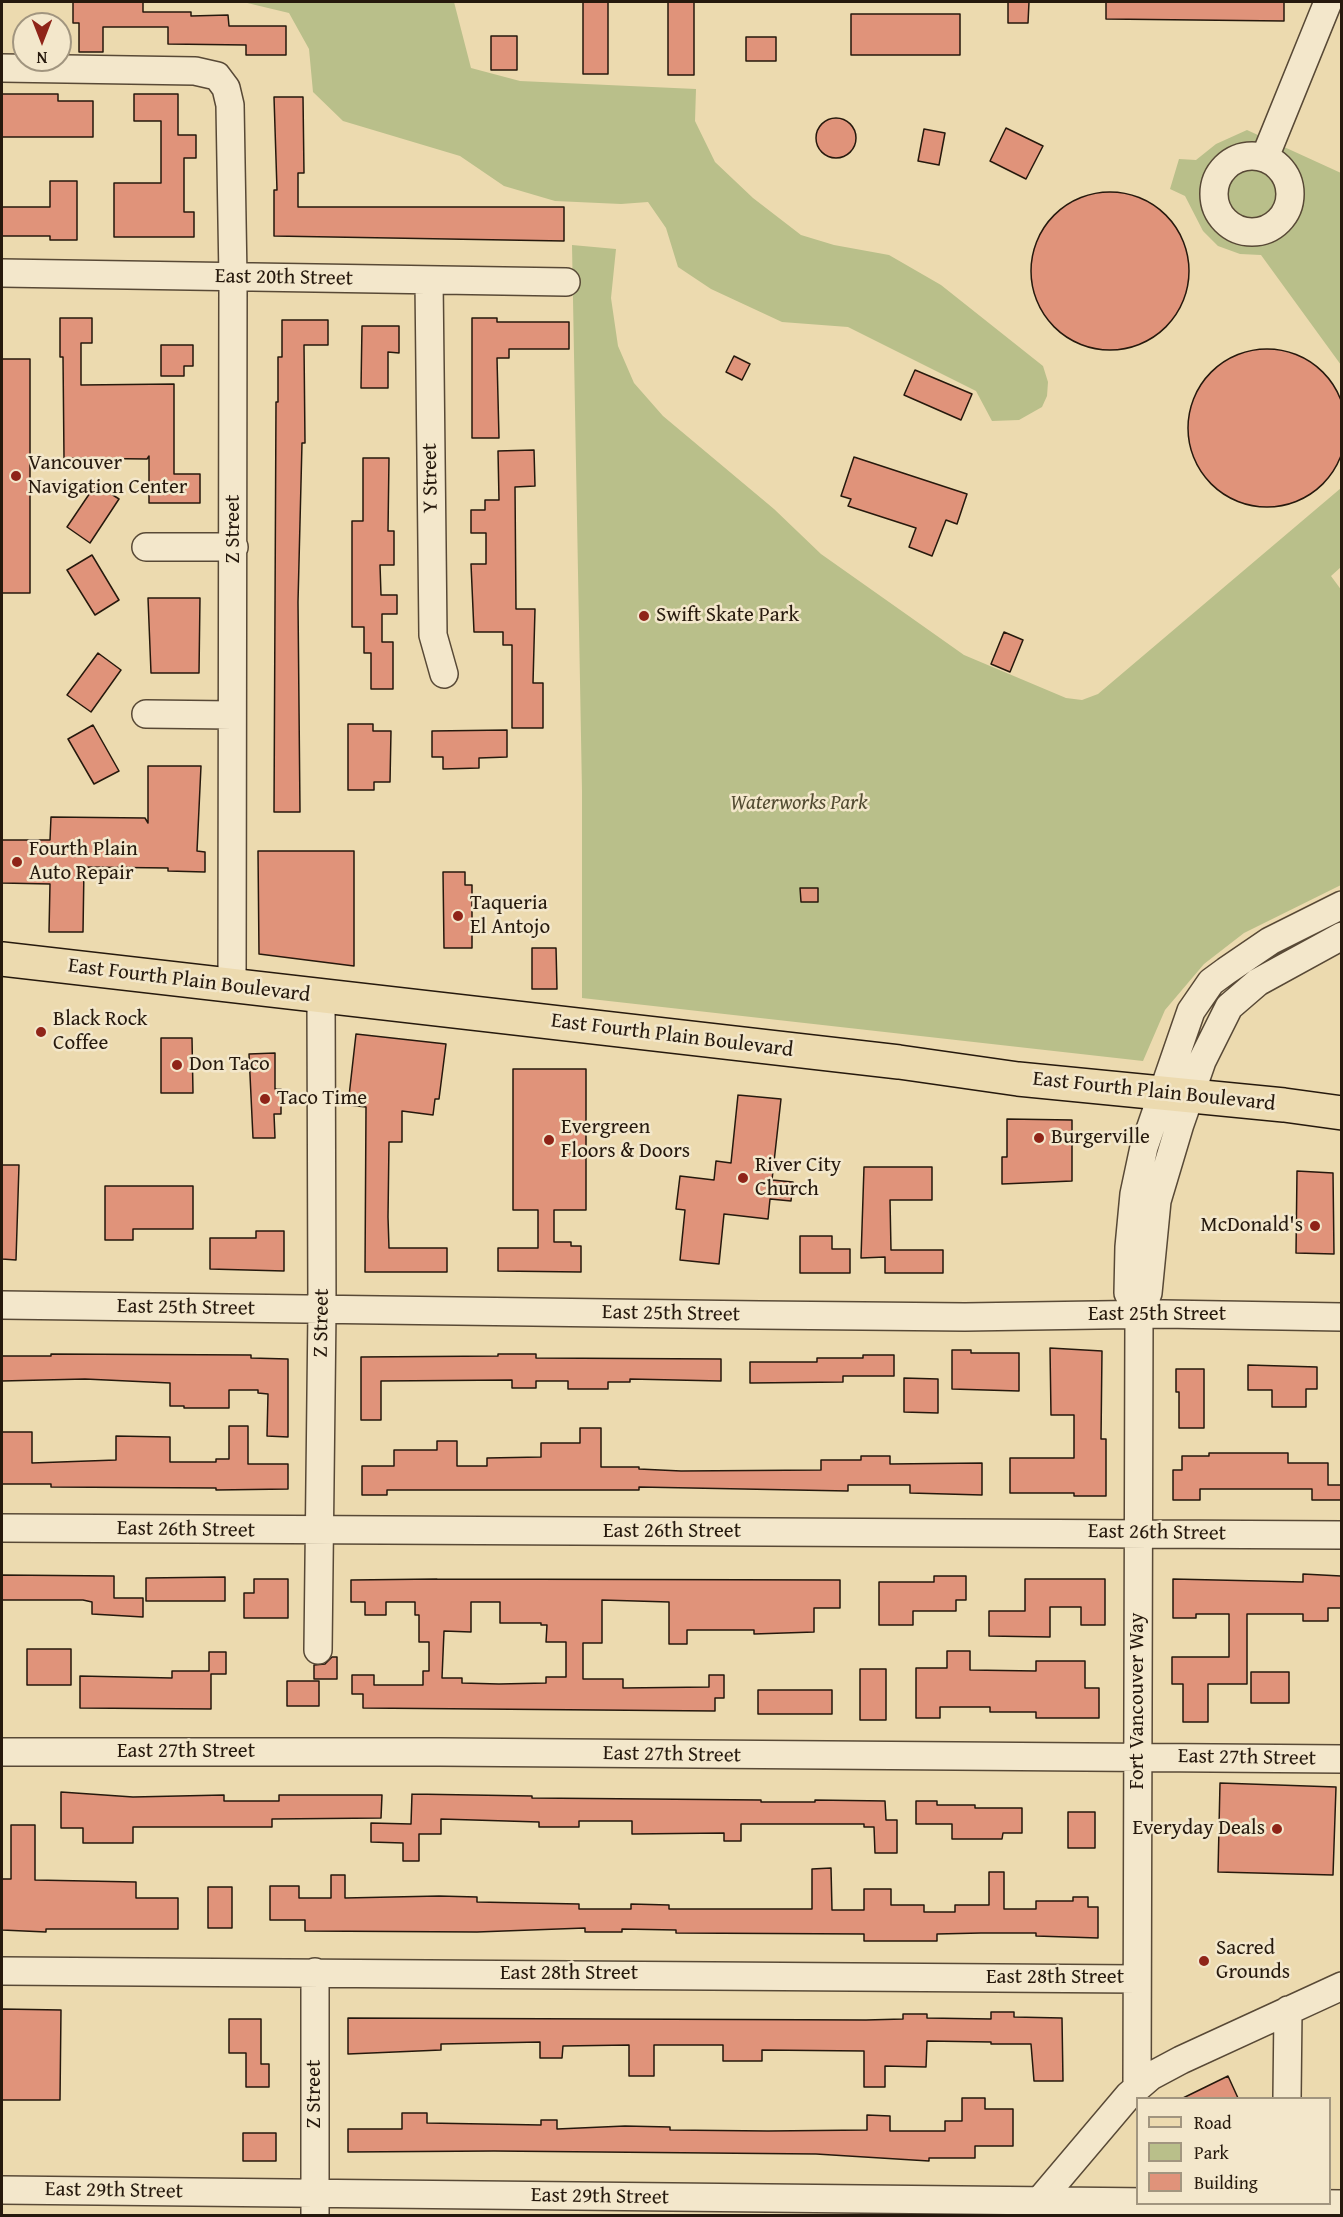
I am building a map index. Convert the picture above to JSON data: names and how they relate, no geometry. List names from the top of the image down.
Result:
{
  "streets": {
    "main road": ["East Fourth Plain Boulevard"],
    "street": [
      "East 20th Street",
      "Y Street",
      "Z Street",
      "East 25th Street",
      "East 26th Street",
      "Fort Vancouver Way",
      "East 27th Street",
      "East 28th Street",
      "East 29th Street"
    ]
  },
  "crossings": [
    ["East 20th Street", "Y Street"],
    ["East 20th Street", "Z Street"],
    ["Z Street", "East Fourth Plain Boulevard"],
    ["Z Street", "East 25th Street"],
    ["Z Street", "East 26th Street"],
    ["Z Street", "East 28th Street"],
    ["Z Street", "East 29th Street"],
    ["East Fourth Plain Boulevard", "Fort Vancouver Way"],
    ["East 25th Street", "Fort Vancouver Way"],
    ["East 26th Street", "Fort Vancouver Way"],
    ["Fort Vancouver Way", "East 27th Street"],
    ["Fort Vancouver Way", "East 28th Street"]
  ],
  "parks": ["Waterworks Park"],
  "places": [
    "Vancouver Navigation Center",
    "Swift Skate Park",
    "Fourth Plain Auto Repair",
    "Taqueria El Antojo",
    "Black Rock Coffee",
    "Don Taco",
    "Taco Time",
    "Burgerville",
    "Evergreen Floors & Doors",
    "River City Church",
    "McDonald's",
    "Everyday Deals",
    "Sacred Grounds"
  ],
  "legend": ["Road", "Park", "Building"],
  "north": "bottom"
}
